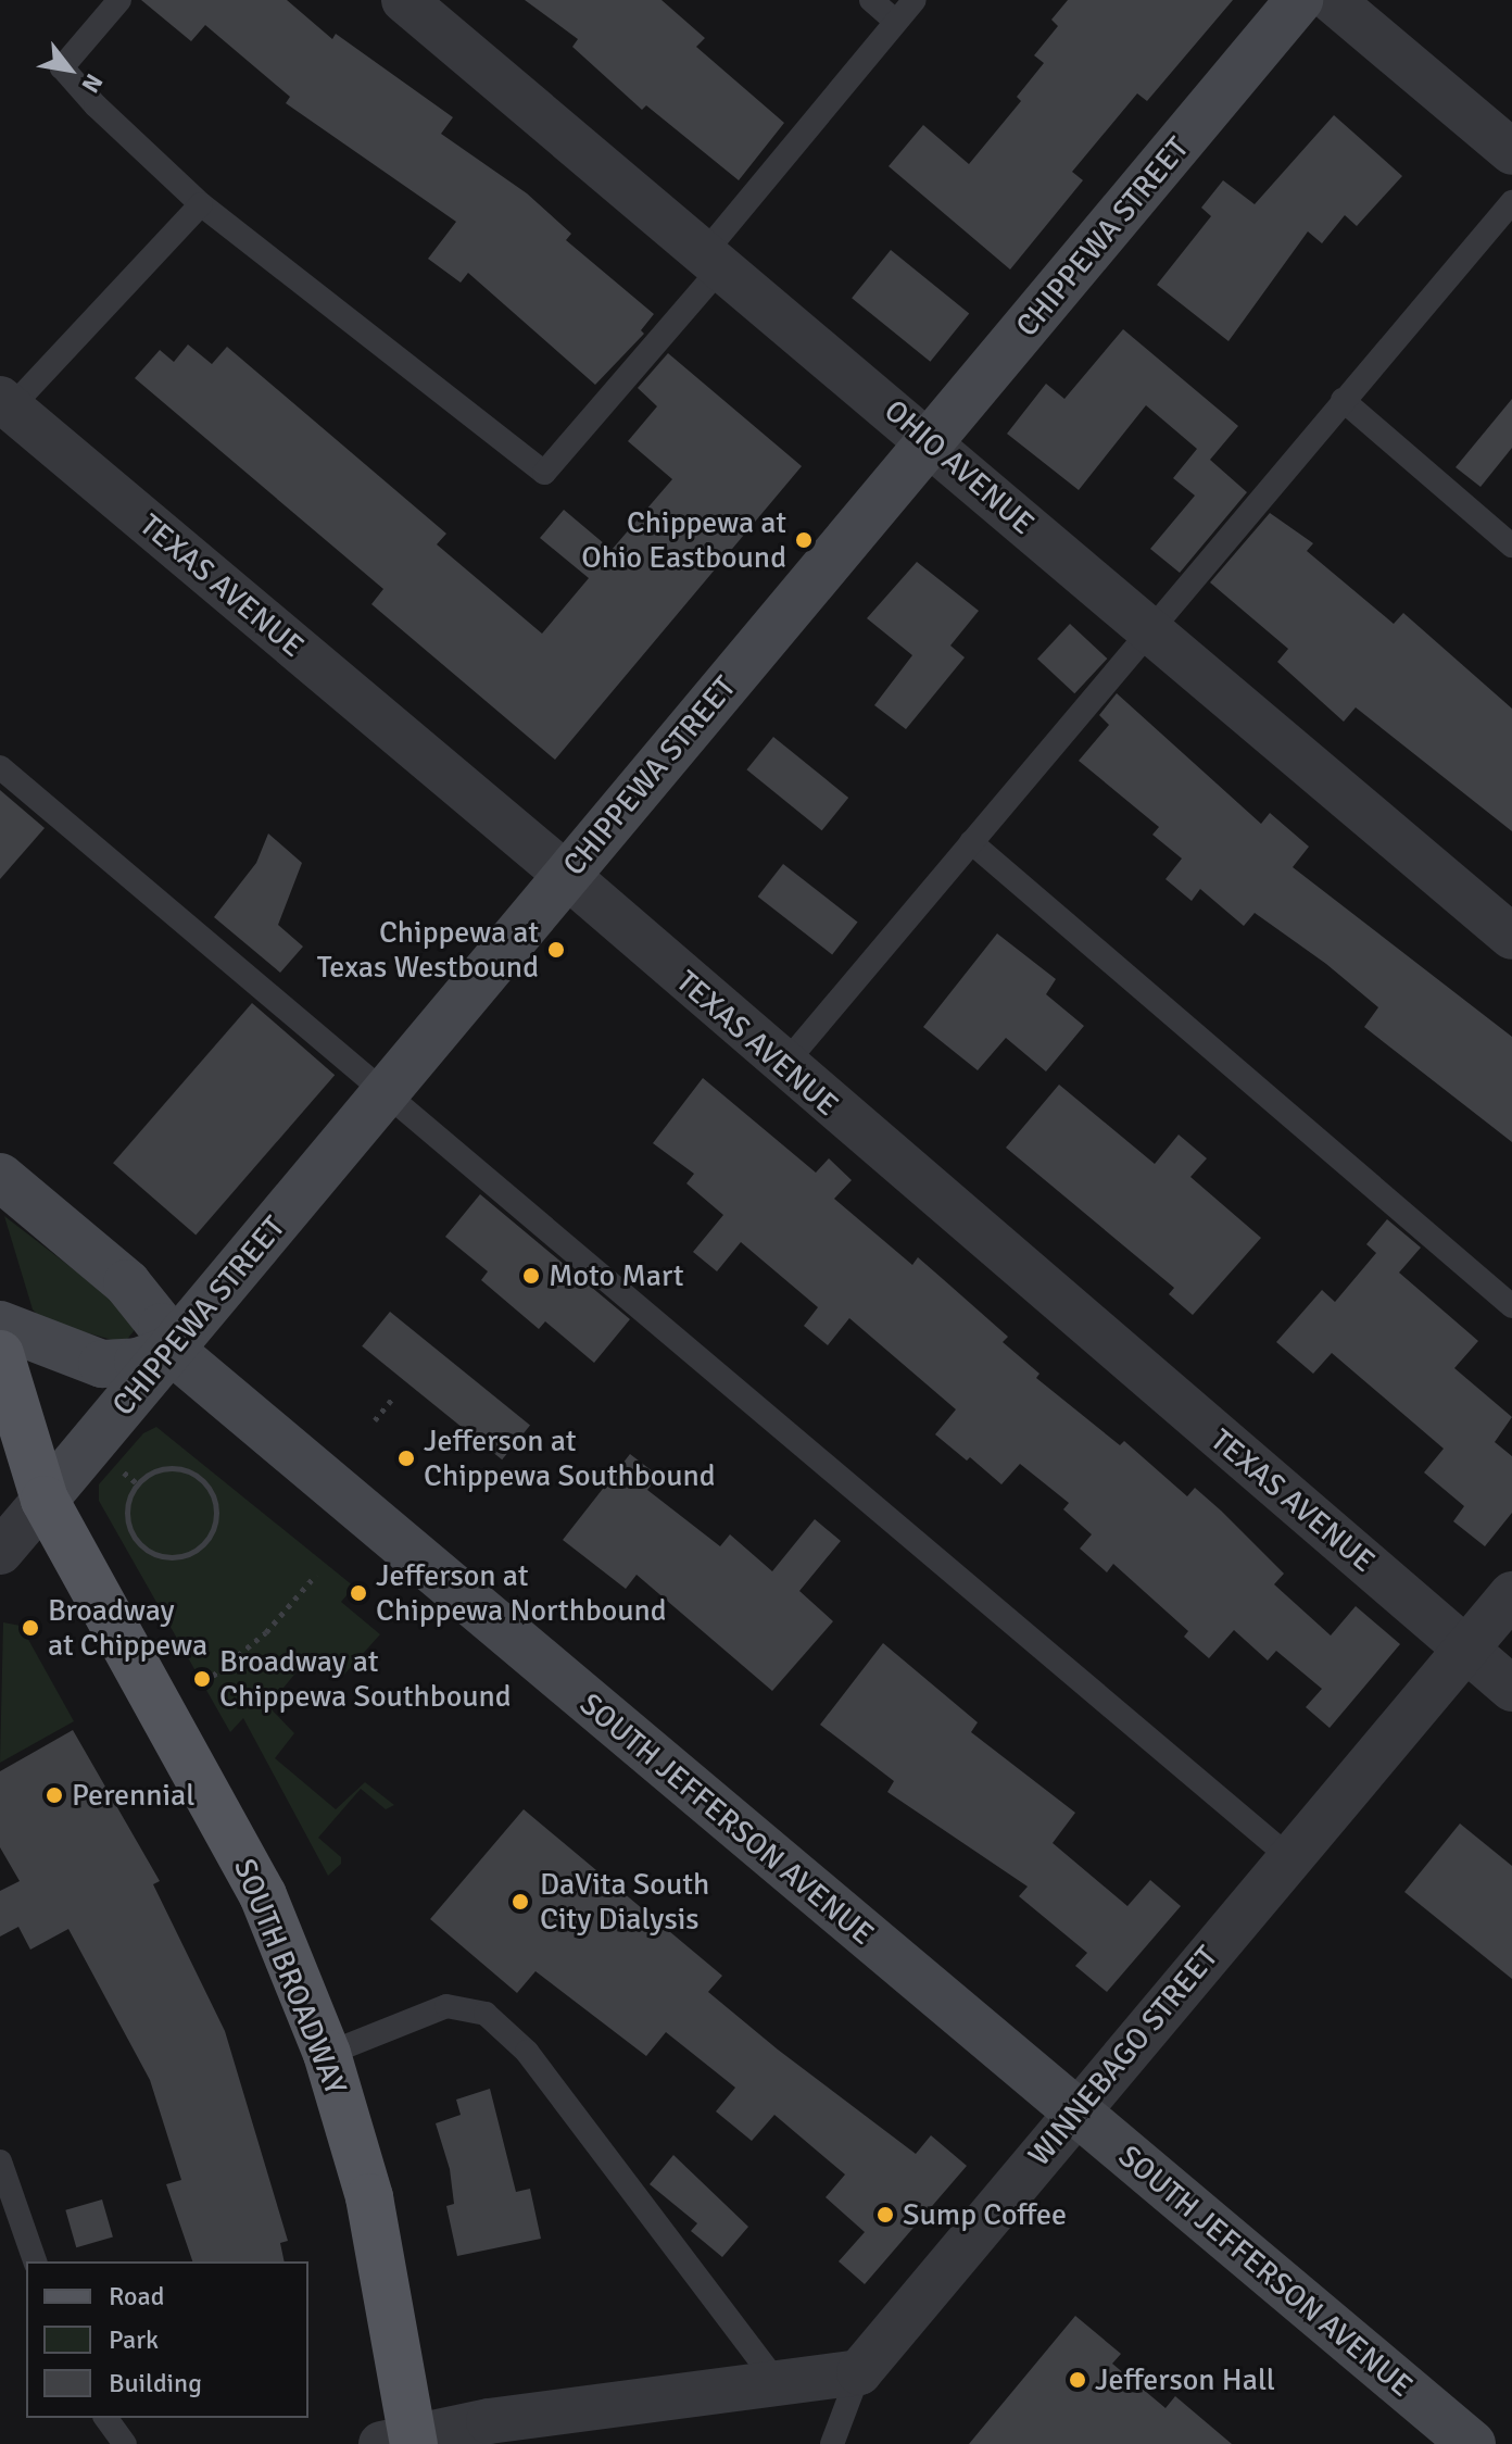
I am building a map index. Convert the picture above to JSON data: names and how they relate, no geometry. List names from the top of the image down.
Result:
{
  "streets": {
    "main road": ["CHIPPEWA STREET", "SOUTH JEFFERSON AVENUE", "SOUTH BROADWAY"],
    "street": ["OHIO AVENUE", "TEXAS AVENUE", "WINNEBAGO STREET"]
  },
  "crossings": [
    ["CHIPPEWA STREET", "OHIO AVENUE"],
    ["CHIPPEWA STREET", "TEXAS AVENUE"],
    ["CHIPPEWA STREET", "SOUTH JEFFERSON AVENUE"],
    ["CHIPPEWA STREET", "SOUTH BROADWAY"],
    ["TEXAS AVENUE", "WINNEBAGO STREET"],
    ["SOUTH JEFFERSON AVENUE", "WINNEBAGO STREET"]
  ],
  "places": [
    "Chippewa at Ohio Eastbound",
    "Chippewa at Texas Westbound",
    "Moto Mart",
    "Jefferson at Chippewa Southbound",
    "Jefferson at Chippewa Northbound",
    "Broadway at Chippewa",
    "Broadway at Chippewa Southbound",
    "Perennial",
    "DaVita South City Dialysis",
    "Sump Coffee",
    "Jefferson Hall"
  ],
  "legend": ["Road", "Park", "Building"],
  "north": "bottom right"
}
